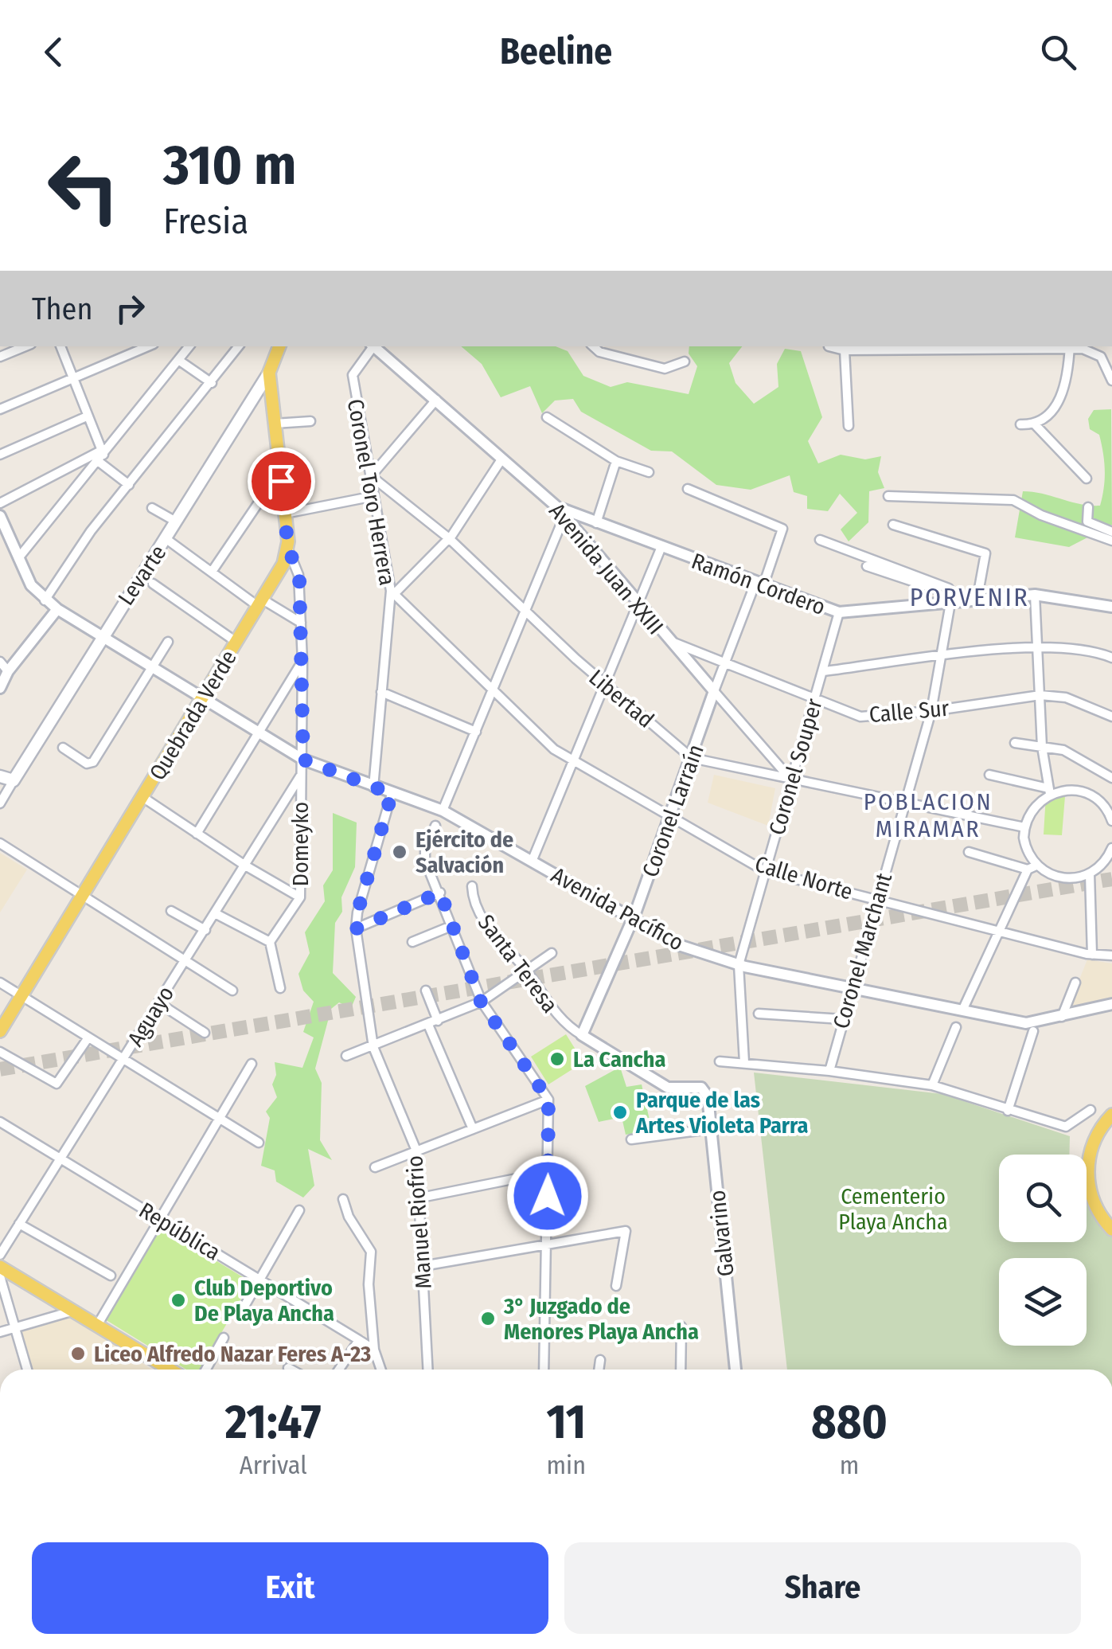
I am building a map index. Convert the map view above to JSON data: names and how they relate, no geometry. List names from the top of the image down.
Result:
{
  "streets": {
    "main road": ["Levarte", "Quebrada Verde"],
    "street": [
      "Coronel Toro Herrera",
      "Avenida Juan XXIII",
      "Ramón Cordero",
      "Libertad",
      "Calle Sur",
      "Coronel Souper",
      "Coronel Larraín",
      "Domeyko",
      "Calle Norte",
      "Avenida Pacífico",
      "Coronel Marchant",
      "Santa Teresa",
      "Aguayo",
      "Manuel Riofrio",
      "República",
      "Galvarino"
    ]
  },
  "crossings": [
    ["Coronel Toro Herrera", "Libertad"],
    ["Coronel Toro Herrera", "Calle Norte"],
    ["Coronel Toro Herrera", "Avenida Pacífico"],
    ["Avenida Juan XXIII", "Ramón Cordero"],
    ["Avenida Juan XXIII", "Libertad"],
    ["Avenida Juan XXIII", "Calle Sur"],
    ["Avenida Juan XXIII", "Coronel Souper"],
    ["Avenida Juan XXIII", "Coronel Larraín"],
    ["Levarte", "Avenida Pacífico"],
    ["Ramón Cordero", "Coronel Souper"],
    ["Ramón Cordero", "Coronel Larraín"],
    ["Ramón Cordero", "Coronel Marchant"],
    ["Libertad", "Coronel Souper"],
    ["Libertad", "Coronel Larraín"],
    ["Libertad", "Coronel Marchant"],
    ["Calle Sur", "Coronel Souper"],
    ["Calle Sur", "Coronel Larraín"],
    ["Calle Sur", "Coronel Marchant"],
    ["Quebrada Verde", "Domeyko"],
    ["Quebrada Verde", "Avenida Pacífico"],
    ["Coronel Souper", "Calle Norte"],
    ["Coronel Souper", "Avenida Pacífico"],
    ["Coronel Larraín", "Calle Norte"],
    ["Coronel Larraín", "Avenida Pacífico"],
    ["Coronel Larraín", "Santa Teresa"],
    ["Domeyko", "Avenida Pacífico"],
    ["Domeyko", "Aguayo"],
    ["Calle Norte", "Coronel Marchant"],
    ["Avenida Pacífico", "Coronel Marchant"],
    ["Avenida Pacífico", "Manuel Riofrio"],
    ["Santa Teresa", "Galvarino"],
    ["Aguayo", "República"]
  ],
  "districts": ["PORVENIR", "POBLACION MIRAMAR"],
  "parks": ["Cementerio Playa Ancha"],
  "places": [
    "Ejército de Salvación",
    "La Cancha",
    "Parque de las Artes Violeta Parra",
    "Club Deportivo De Playa Ancha",
    "3° Juzgado de Menores Playa Ancha",
    "Liceo Alfredo Nazar Feres A-23"
  ],
  "page": {
    "header": "Beeline",
    "turn": ["310 m", "Fresia"],
    "then": "Then",
    "eta": [
      "21:47",
      "Arrival",
      "11",
      "min",
      "880",
      "m"
    ],
    "buttons": ["Exit", "Share"]
  }
}
